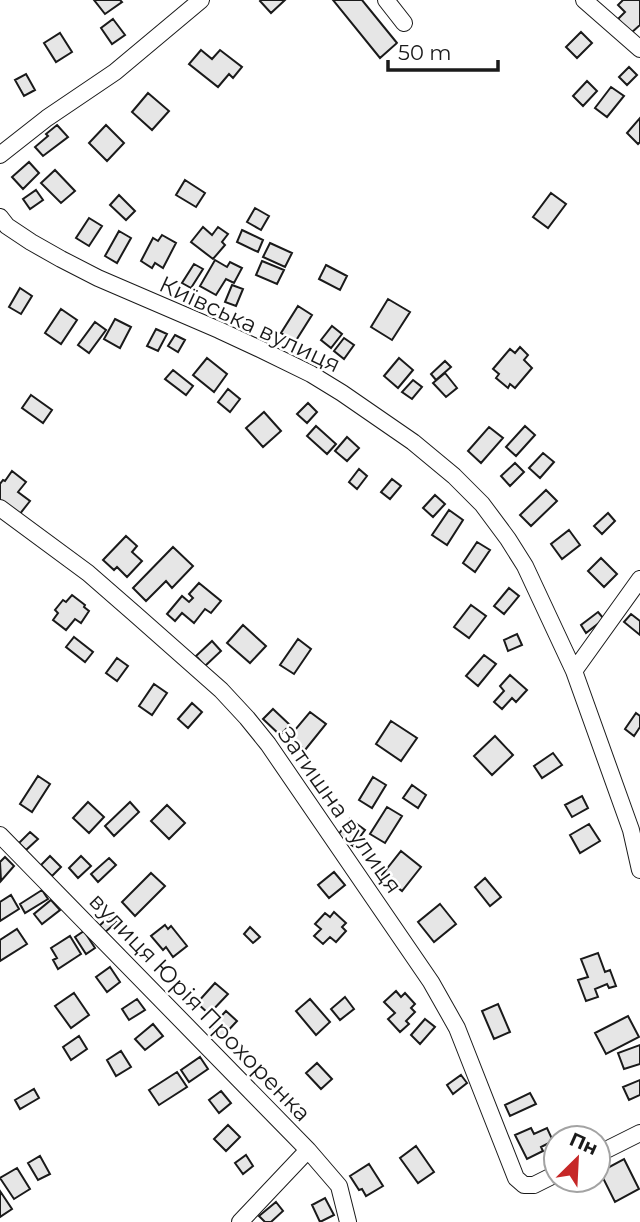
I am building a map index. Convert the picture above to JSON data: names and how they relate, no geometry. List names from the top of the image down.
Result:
{
  "streets": {
    "street": ["Київська вулиця", "Затишна вулиця", "вулиця Юрія Прохоренка"]
  },
  "scale_bar": "50 m",
  "north": "top right"
}
